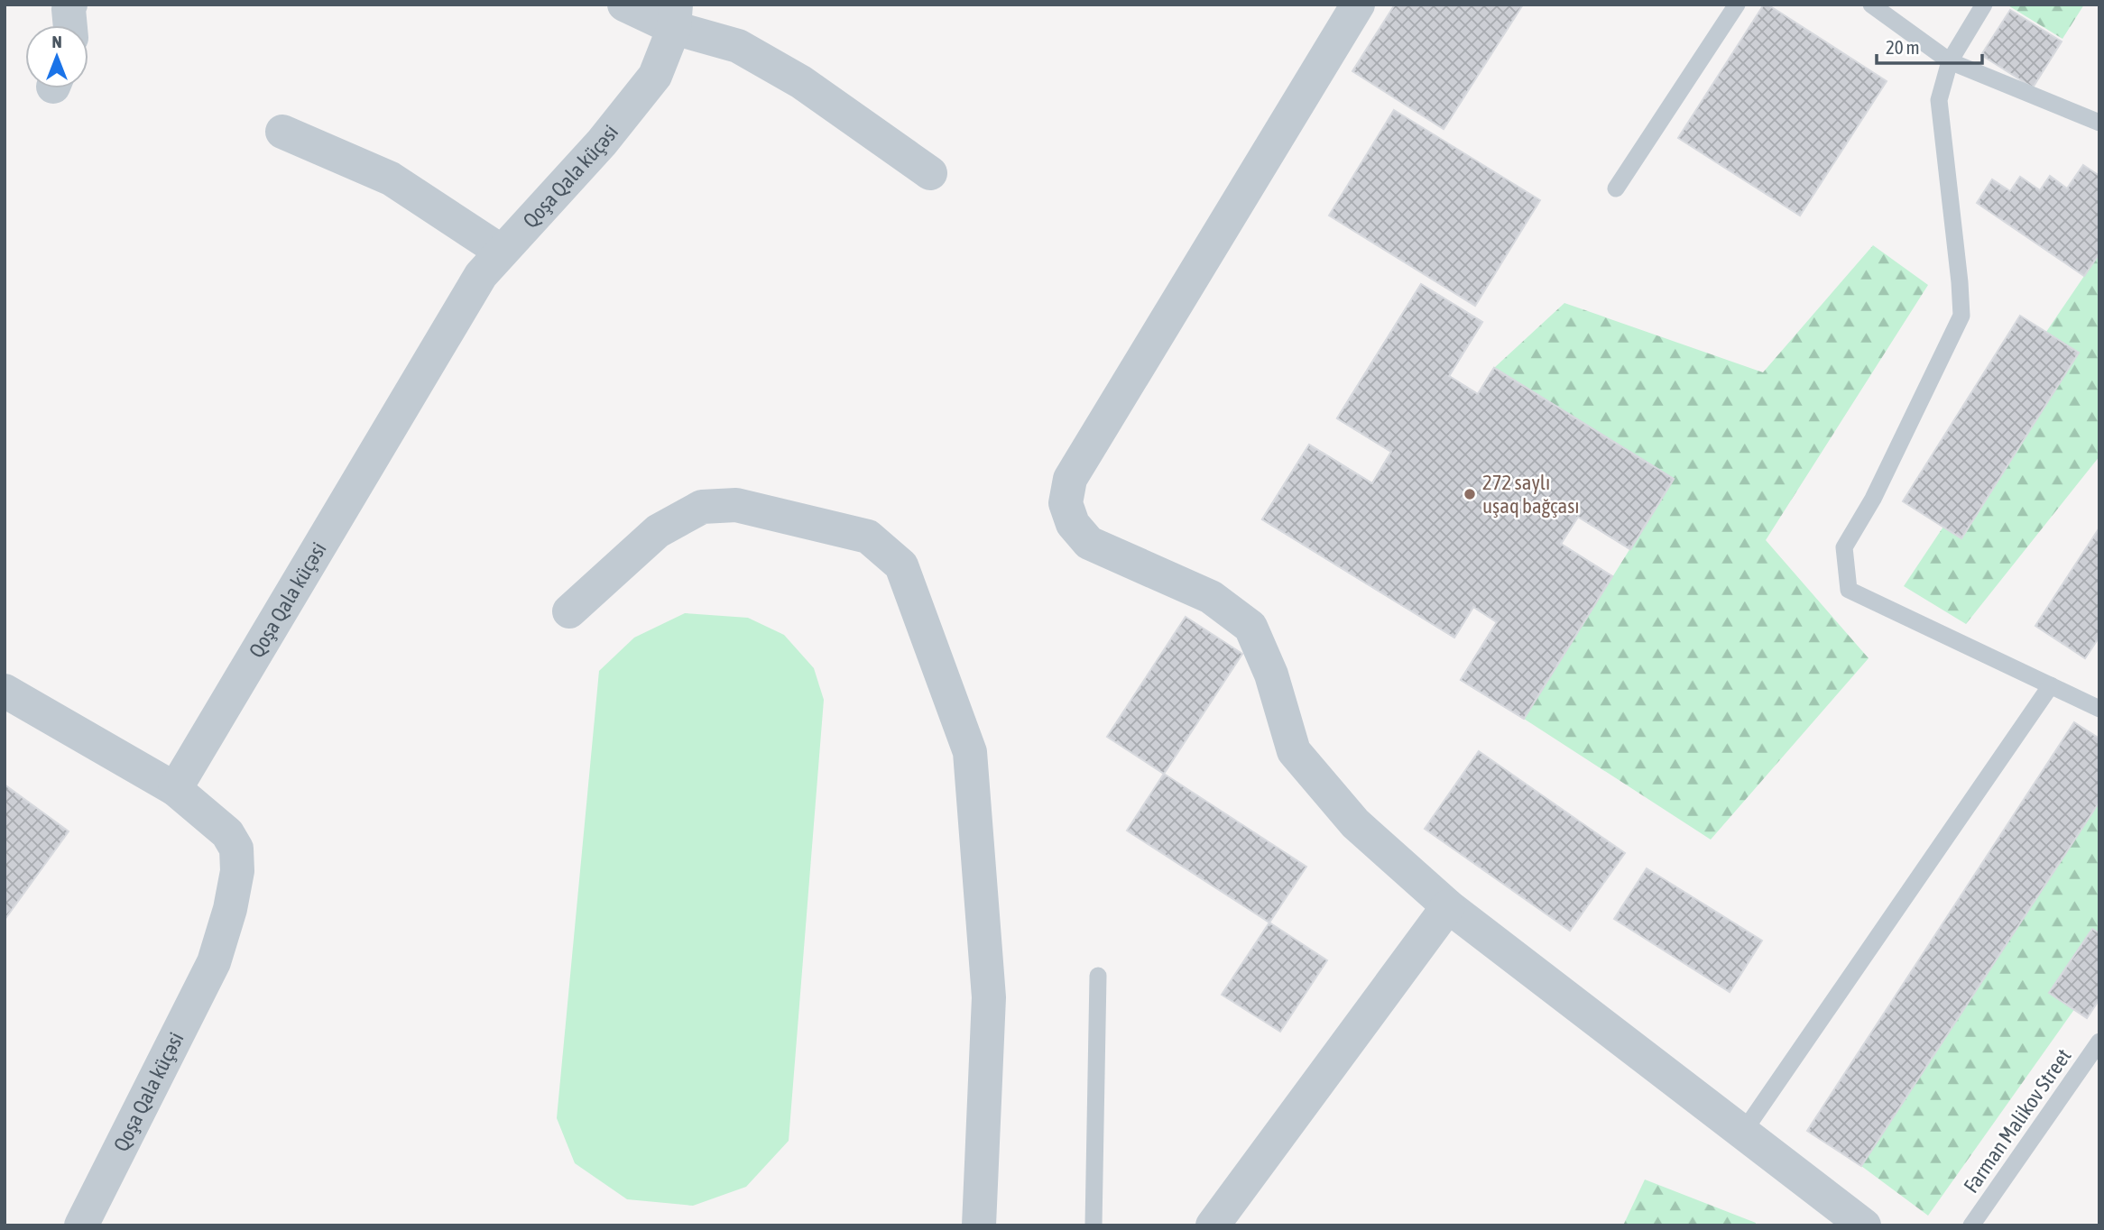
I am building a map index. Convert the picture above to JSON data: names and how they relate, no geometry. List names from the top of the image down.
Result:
{
  "streets": {
    "street": ["Qoşa Qala küçəsi"],
    "lane": ["Farman Malikov Street"]
  },
  "places": ["272 saylı uşaq bağçası"],
  "scale_bar": "20 m",
  "north": "top"
}
